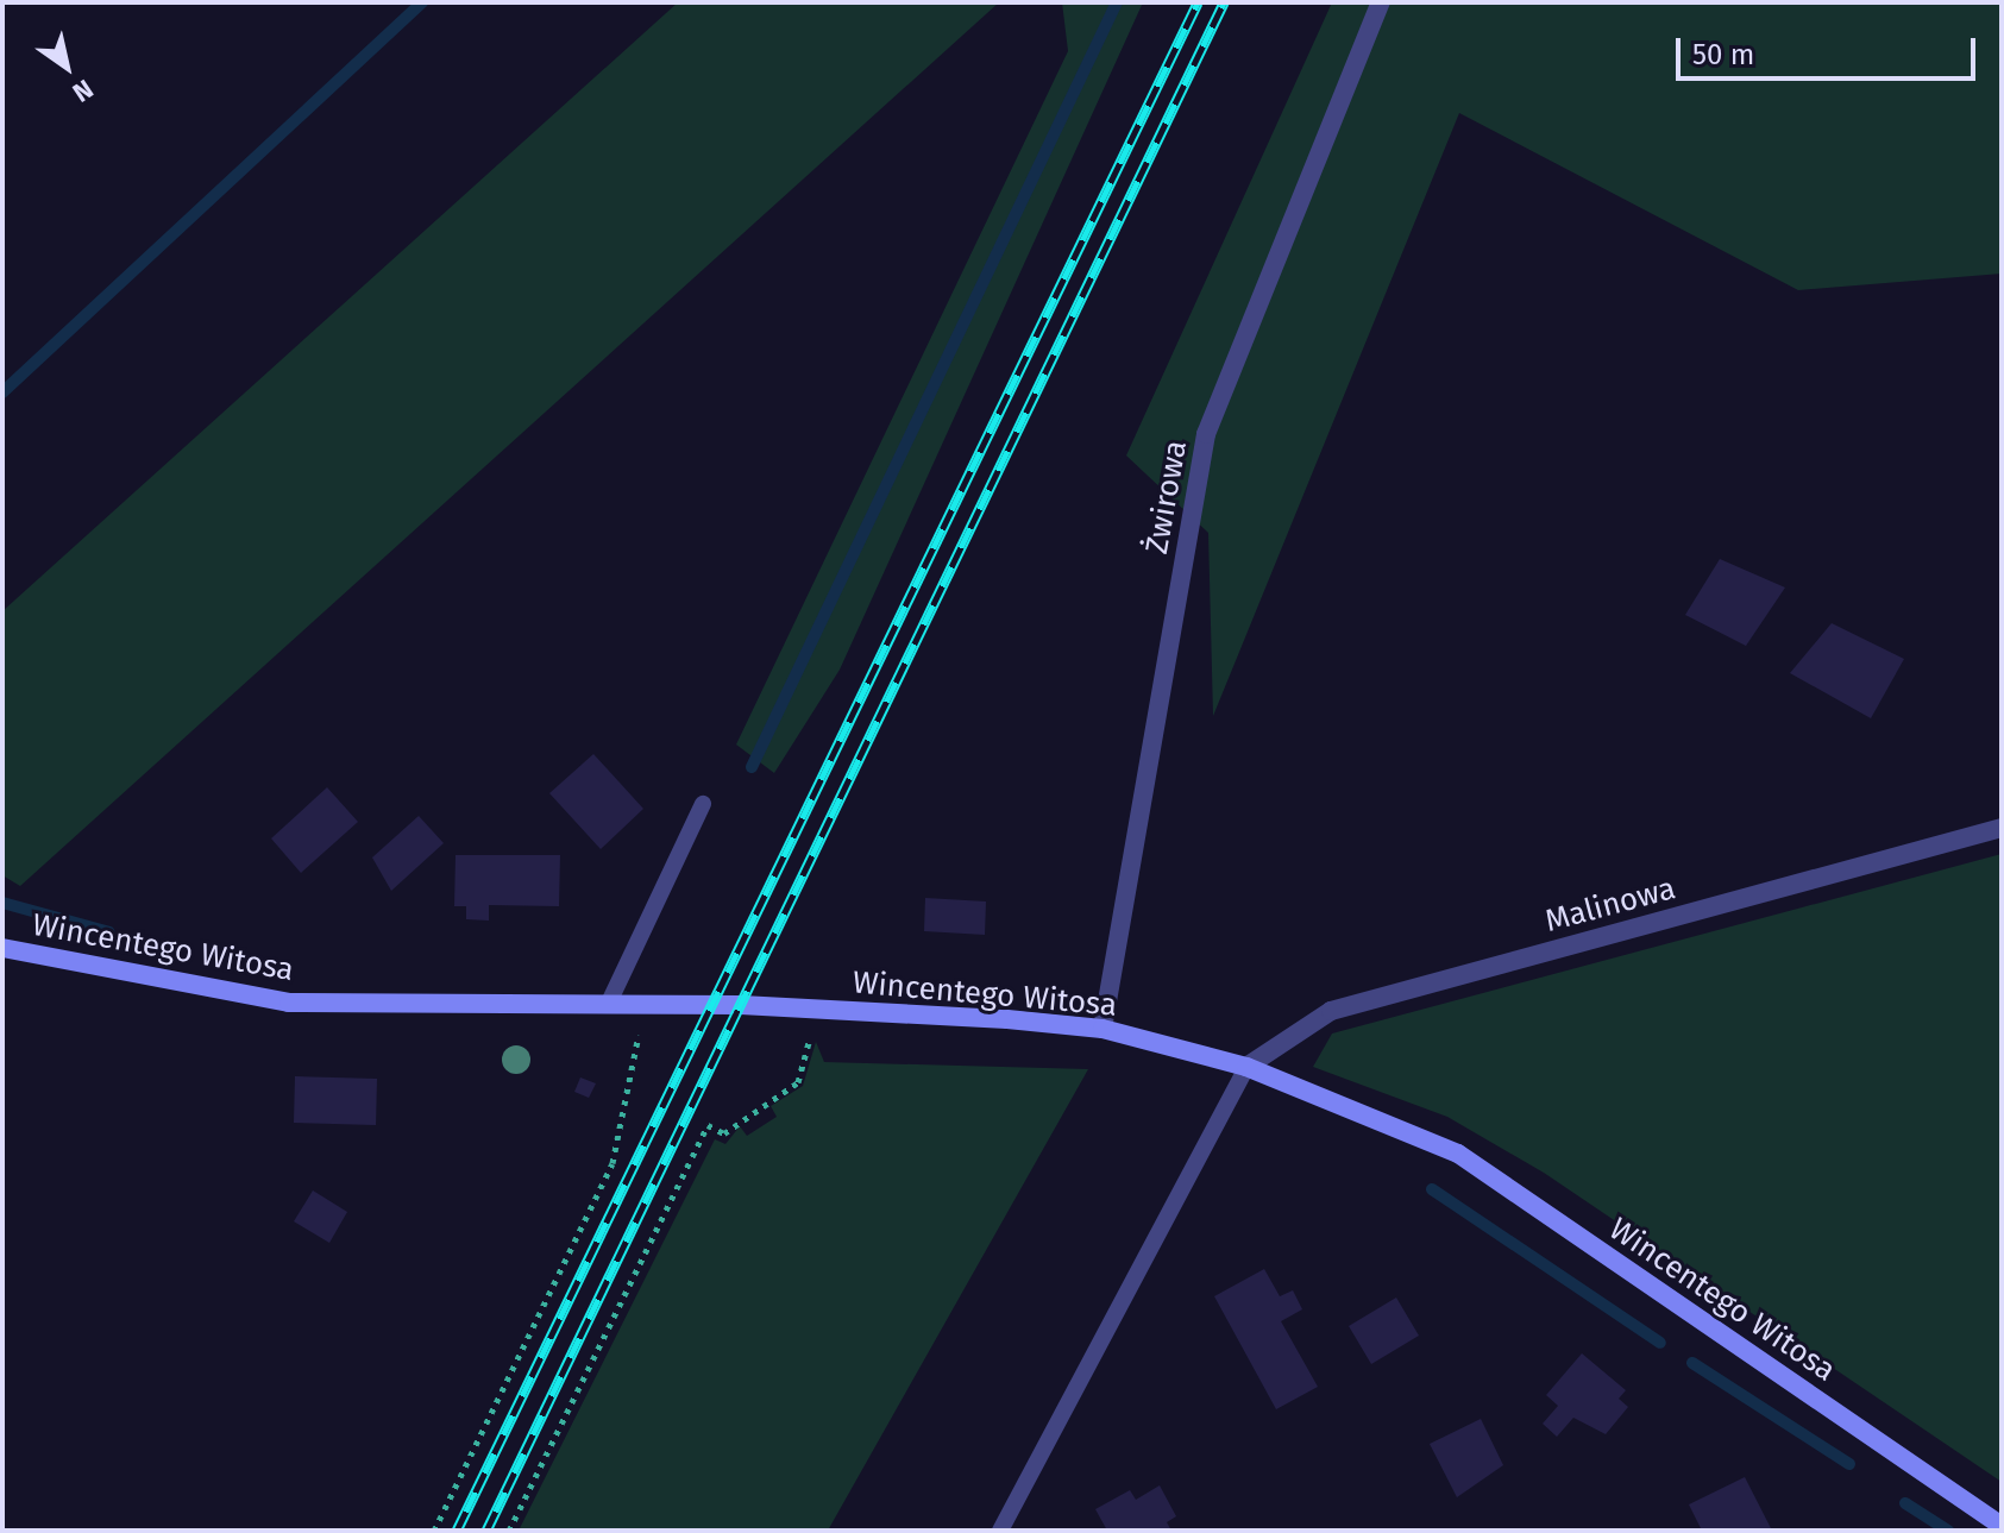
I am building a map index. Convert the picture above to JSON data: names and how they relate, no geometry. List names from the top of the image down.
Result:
{
  "streets": {
    "street": ["Żwirowa", "Malinowa", "Wincentego Witosa"]
  },
  "crossings": [
    ["Żwirowa", "Wincentego Witosa"],
    ["Malinowa", "Wincentego Witosa"]
  ],
  "scale_bar": "50 m",
  "north": "bottom right"
}
